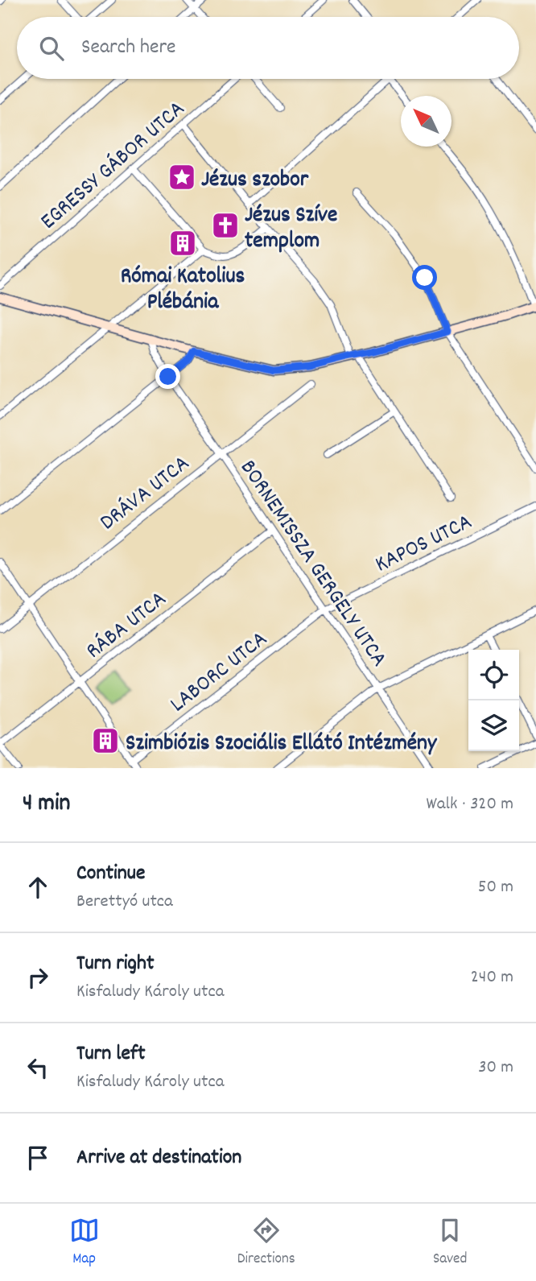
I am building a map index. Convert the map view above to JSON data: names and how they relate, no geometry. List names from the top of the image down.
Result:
{
  "streets": {
    "street": [
      "EGRESSY GÁBOR UTCA",
      "DRÁVA UTCA",
      "KAPOS UTCA",
      "BORNEMISSZA GERGELY UTCA",
      "RÁBA UTCA",
      "LABORC UTCA"
    ]
  },
  "crossings": [
    ["DRÁVA UTCA", "BORNEMISSZA GERGELY UTCA"],
    ["KAPOS UTCA", "BORNEMISSZA GERGELY UTCA"],
    ["KAPOS UTCA", "LABORC UTCA"],
    ["BORNEMISSZA GERGELY UTCA", "RÁBA UTCA"],
    ["BORNEMISSZA GERGELY UTCA", "LABORC UTCA"]
  ],
  "places": {
    "place": ["Jézus szobor"],
    "church": ["Jézus Szíve templom"],
    "building": ["Római Katolius Plébánia", "Szimbiózis Szociális Ellátó Intézmény"]
  },
  "north": "top left",
  "page": {
    "search": "Search here",
    "heading": ["4 min", "Walk · 320 m"],
    "list": [
      ["Continue", "Berettyó utca", "50 m"],
      ["Turn right", "Kisfaludy Károly utca", "240 m"],
      ["Turn left", "Kisfaludy Károly utca", "30 m"],
      "Arrive at destination"
    ],
    "nav": ["Map", "Directions", "Saved"]
  }
}
